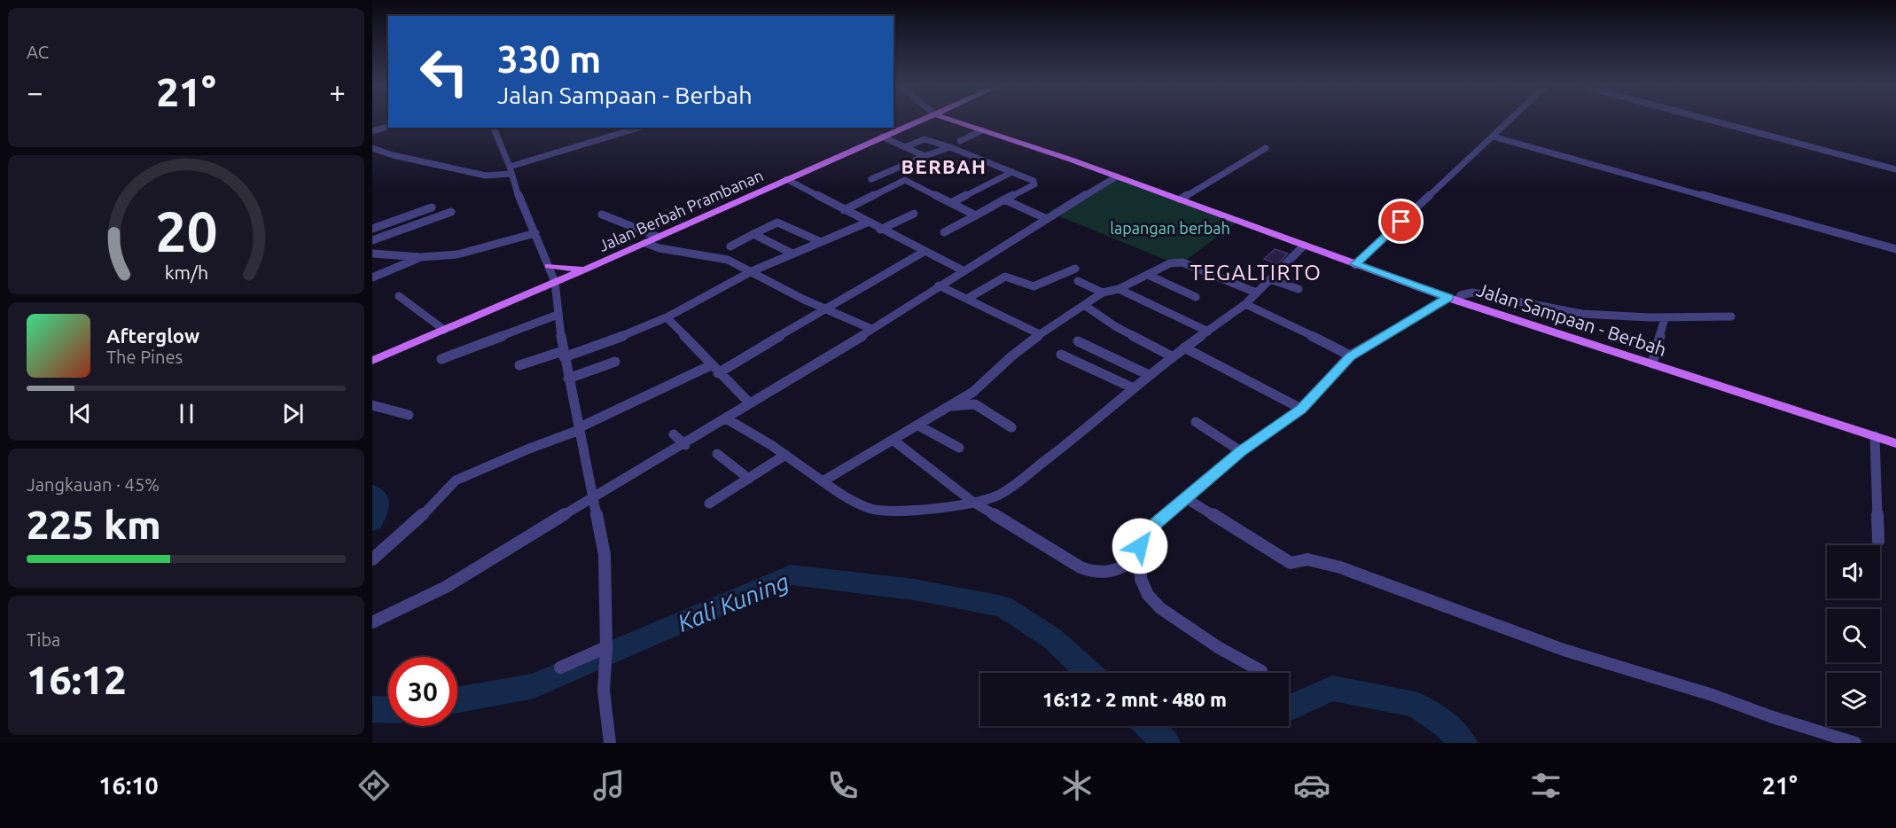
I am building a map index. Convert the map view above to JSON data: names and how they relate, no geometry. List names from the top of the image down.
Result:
{
  "streets": {
    "main road": ["Jalan Berbah Prambanan", "Jalan Sampaan - Berbah"]
  },
  "districts": ["BERBAH", "TEGALTIRTO"],
  "water": ["Kali Kuning"],
  "parks": ["lapangan berbah"],
  "page": {
    "tile": [
      "AC",
      ["Jangkauan · 45%", "225 km"],
      ["Tiba", "16:12"]
    ],
    "turn": ["330 m", "Jalan Sampaan - Berbah"],
    "heat": ["−", "21°", "+"],
    "song": ["Afterglow", "The Pines"],
    "limit": "30",
    "trip": "16:12 · 2 mnt · 480 m",
    "tabs": ["16:10", "21°"],
    "gauge": ["20", "km/h"]
  }
}
